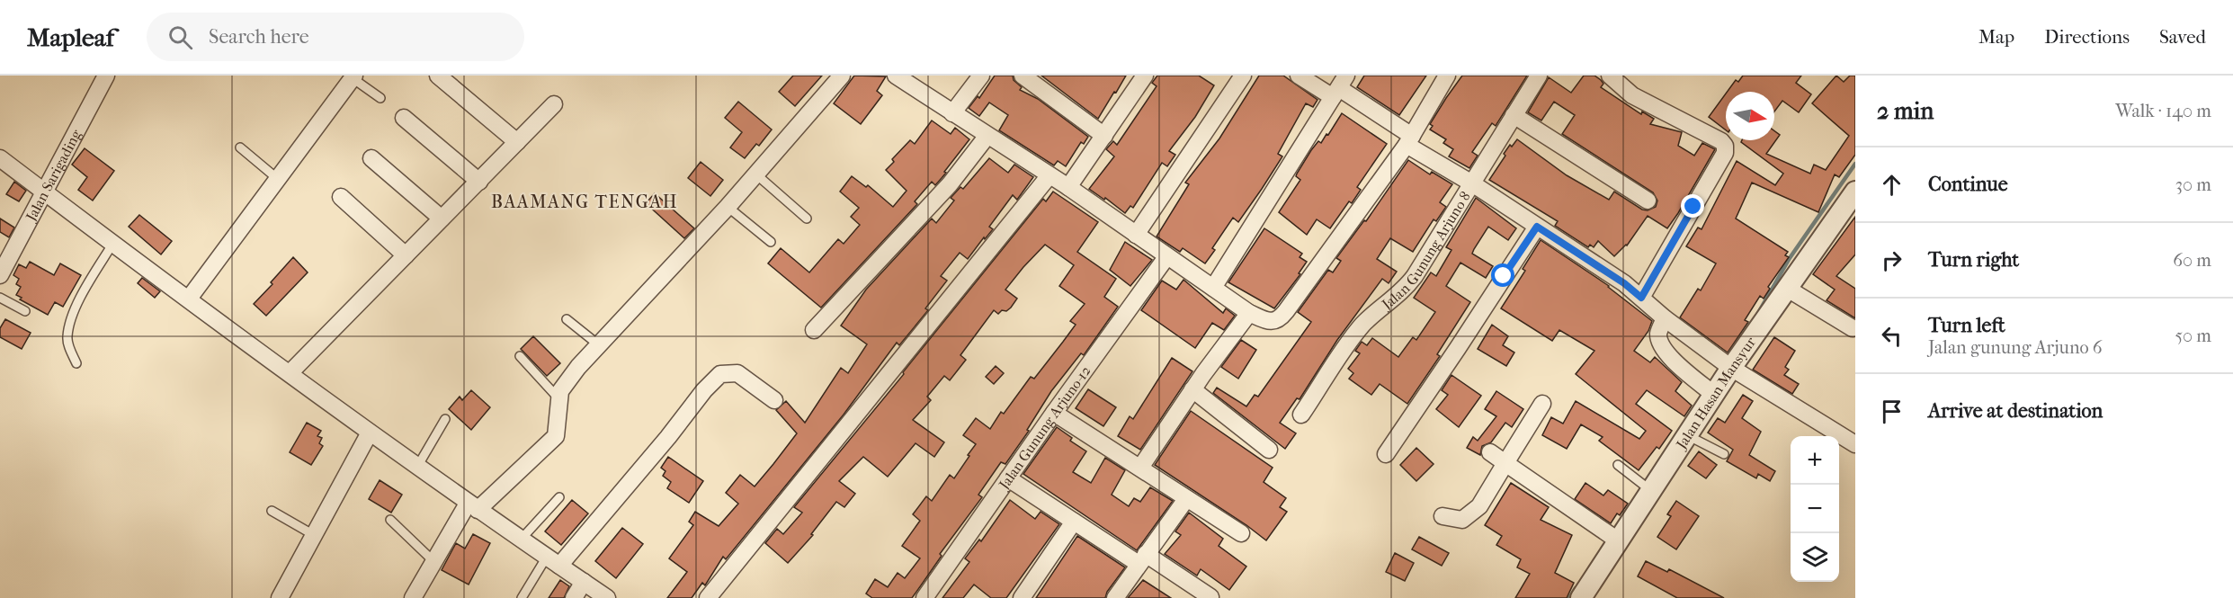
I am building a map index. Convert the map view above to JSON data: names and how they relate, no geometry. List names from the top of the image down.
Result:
{
  "streets": {
    "street": [
      "Jalan Sarigading",
      "Jalan Gunung Arjuno 8",
      "Jalan Hasan Mansyur",
      "Jalan Gunung Arjuno-12"
    ]
  },
  "districts": ["BAAMANG TENGAH"],
  "north": "right",
  "page": {
    "header": "Mapleaf",
    "search": "Search here",
    "nav": ["Map", "Directions", "Saved"],
    "heading": ["2 min", "Walk · 140 m"],
    "list": [
      ["Continue", "30 m"],
      ["Turn right", "60 m"],
      ["Turn left", "Jalan gunung Arjuno 6", "50 m"],
      "Arrive at destination"
    ],
    "map_buttons": ["+", "−"]
  }
}
